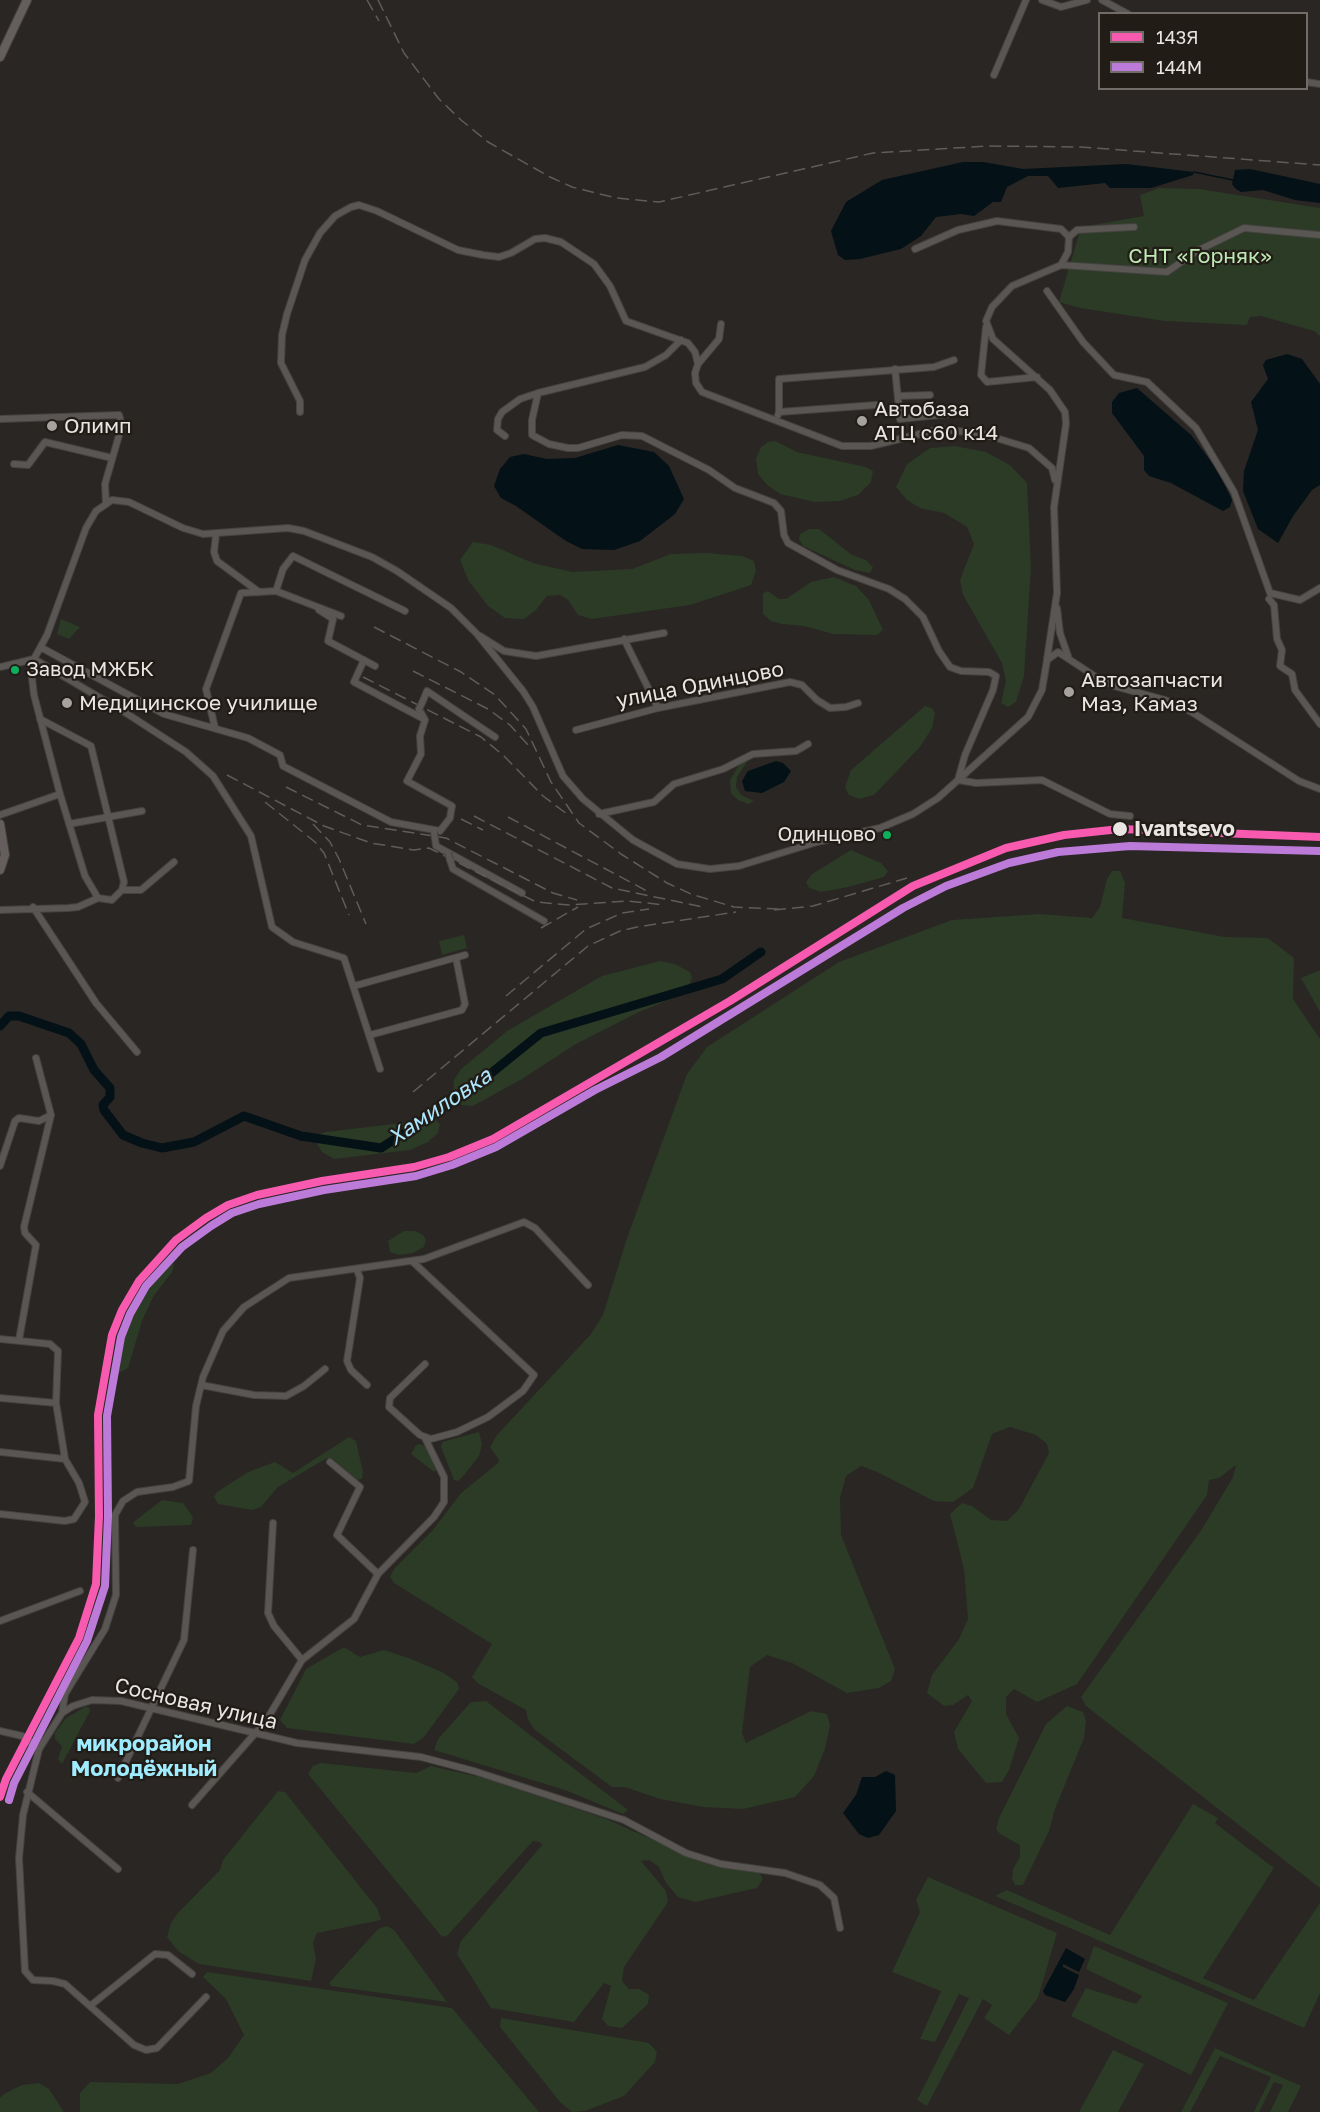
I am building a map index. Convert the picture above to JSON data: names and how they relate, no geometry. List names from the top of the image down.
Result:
{
  "streets": {
    "street": ["улица Одинцово", "Сосновая улица"]
  },
  "districts": ["микрорайон Молодёжный"],
  "water": ["Хамиловка"],
  "parks": ["СНТ «Горняк»"],
  "places": [
    "Автобаза АТЦ с60 к14",
    "Олимп",
    "Завод МЖБК",
    "Автозапчасти Маз, Камаз",
    "Медицинское училище",
    "Ivantsevo",
    "Одинцово"
  ],
  "lines": ["transit line 143Я", "transit line 144М"],
  "legend": ["143Я", "144М"]
}
